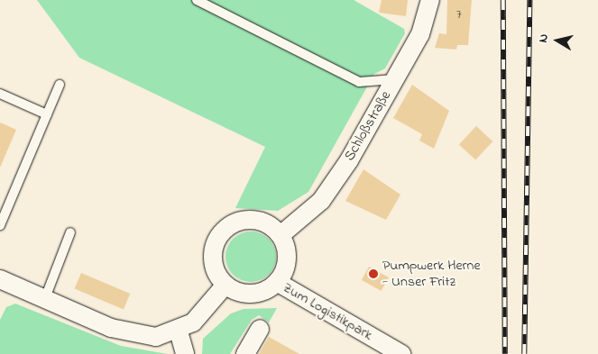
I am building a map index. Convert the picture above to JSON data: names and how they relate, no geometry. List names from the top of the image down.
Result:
{
  "streets": {
    "street": ["Schloßstraße", "Zum Logistikpark"]
  },
  "crossings": [
    ["Schloßstraße", "Zum Logistikpark"]
  ],
  "places": ["Pumpwerk Herne - Unser Fritz"],
  "house_numbers": ["7"],
  "north": "left"
}
